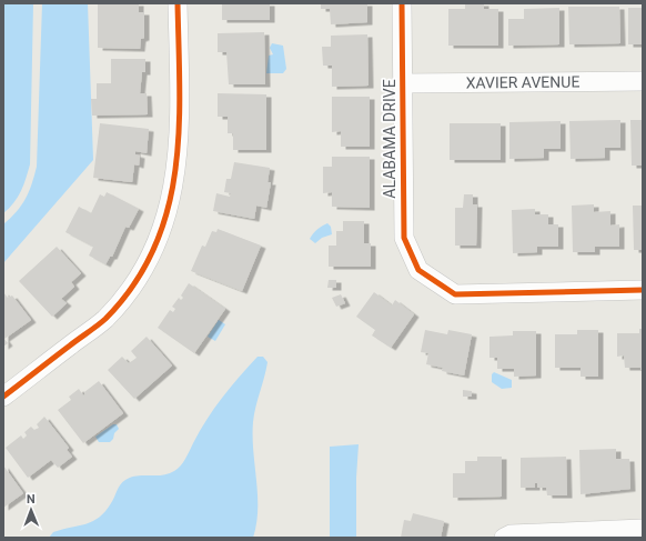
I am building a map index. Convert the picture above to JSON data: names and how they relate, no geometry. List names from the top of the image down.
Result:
{
  "streets": {
    "street": ["XAVIER AVENUE", "ALABAMA DRIVE"]
  },
  "crossings": [
    ["XAVIER AVENUE", "ALABAMA DRIVE"]
  ],
  "north": "top"
}
